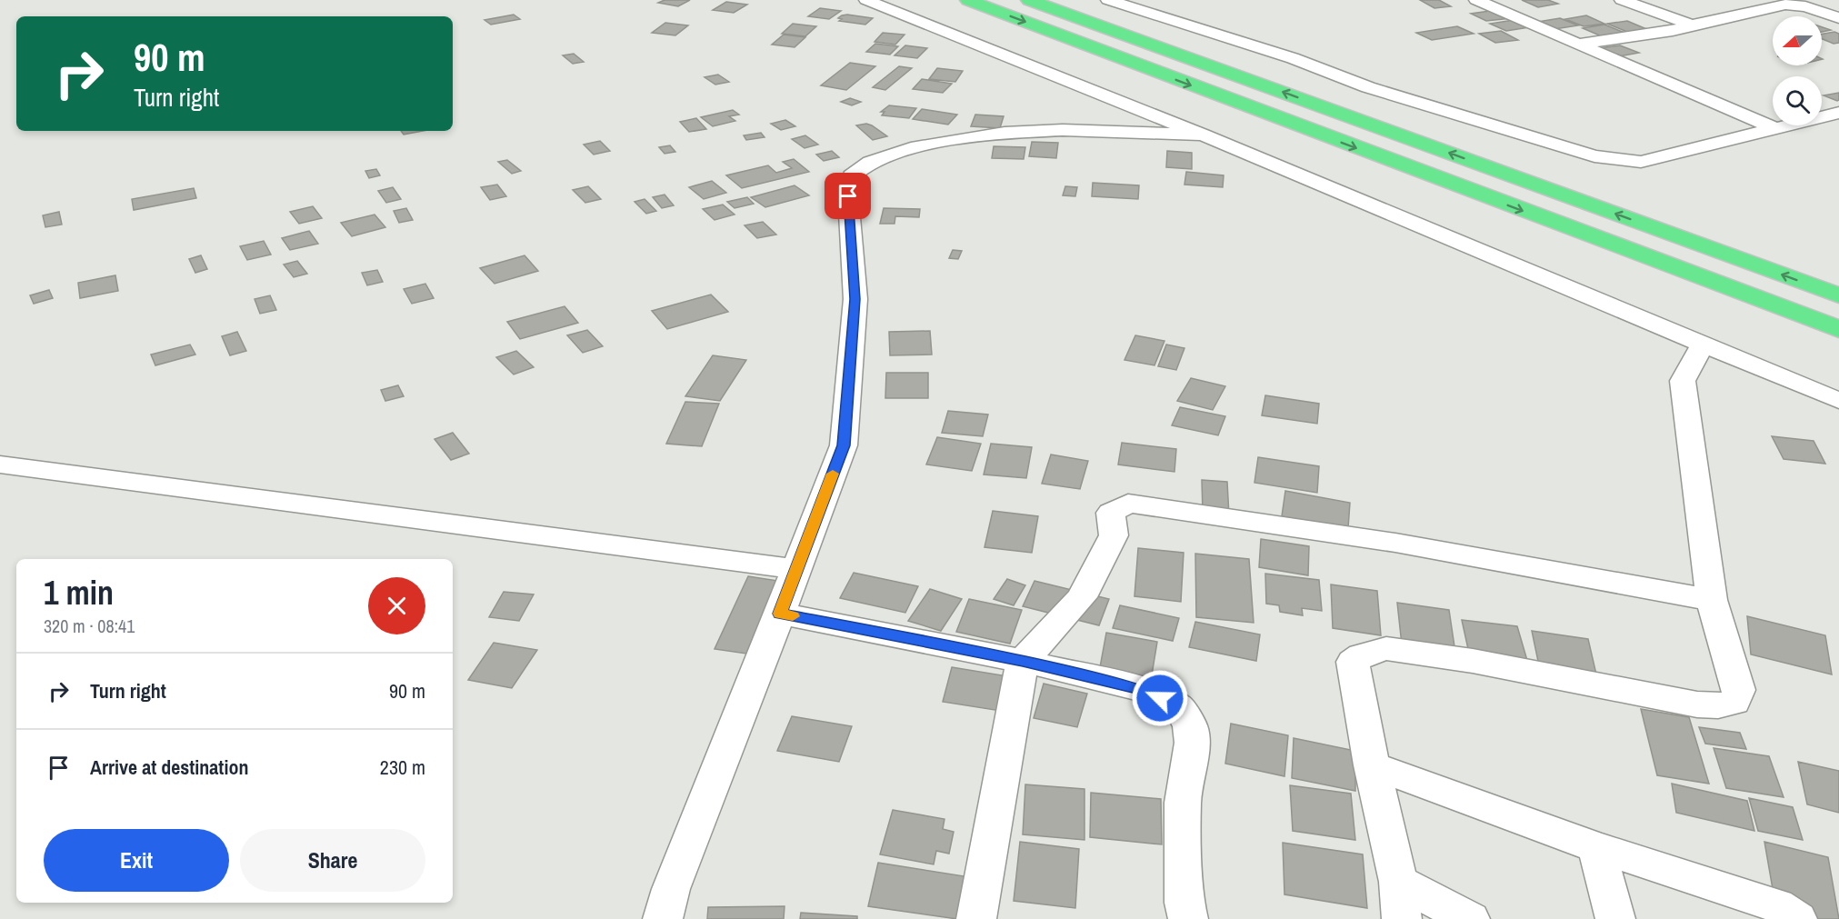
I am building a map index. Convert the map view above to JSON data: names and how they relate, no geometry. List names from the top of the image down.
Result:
{
  "north": "left",
  "page": {
    "turn": ["90 m", "Turn right"],
    "heading": ["1 min", "320 m · 08:41"],
    "list": [
      {
        "name": "Turn right",
        "value": "90 m"
      },
      {
        "name": "Arrive at destination",
        "value": "230 m"
      }
    ],
    "buttons": ["Exit", "Share"]
  }
}
